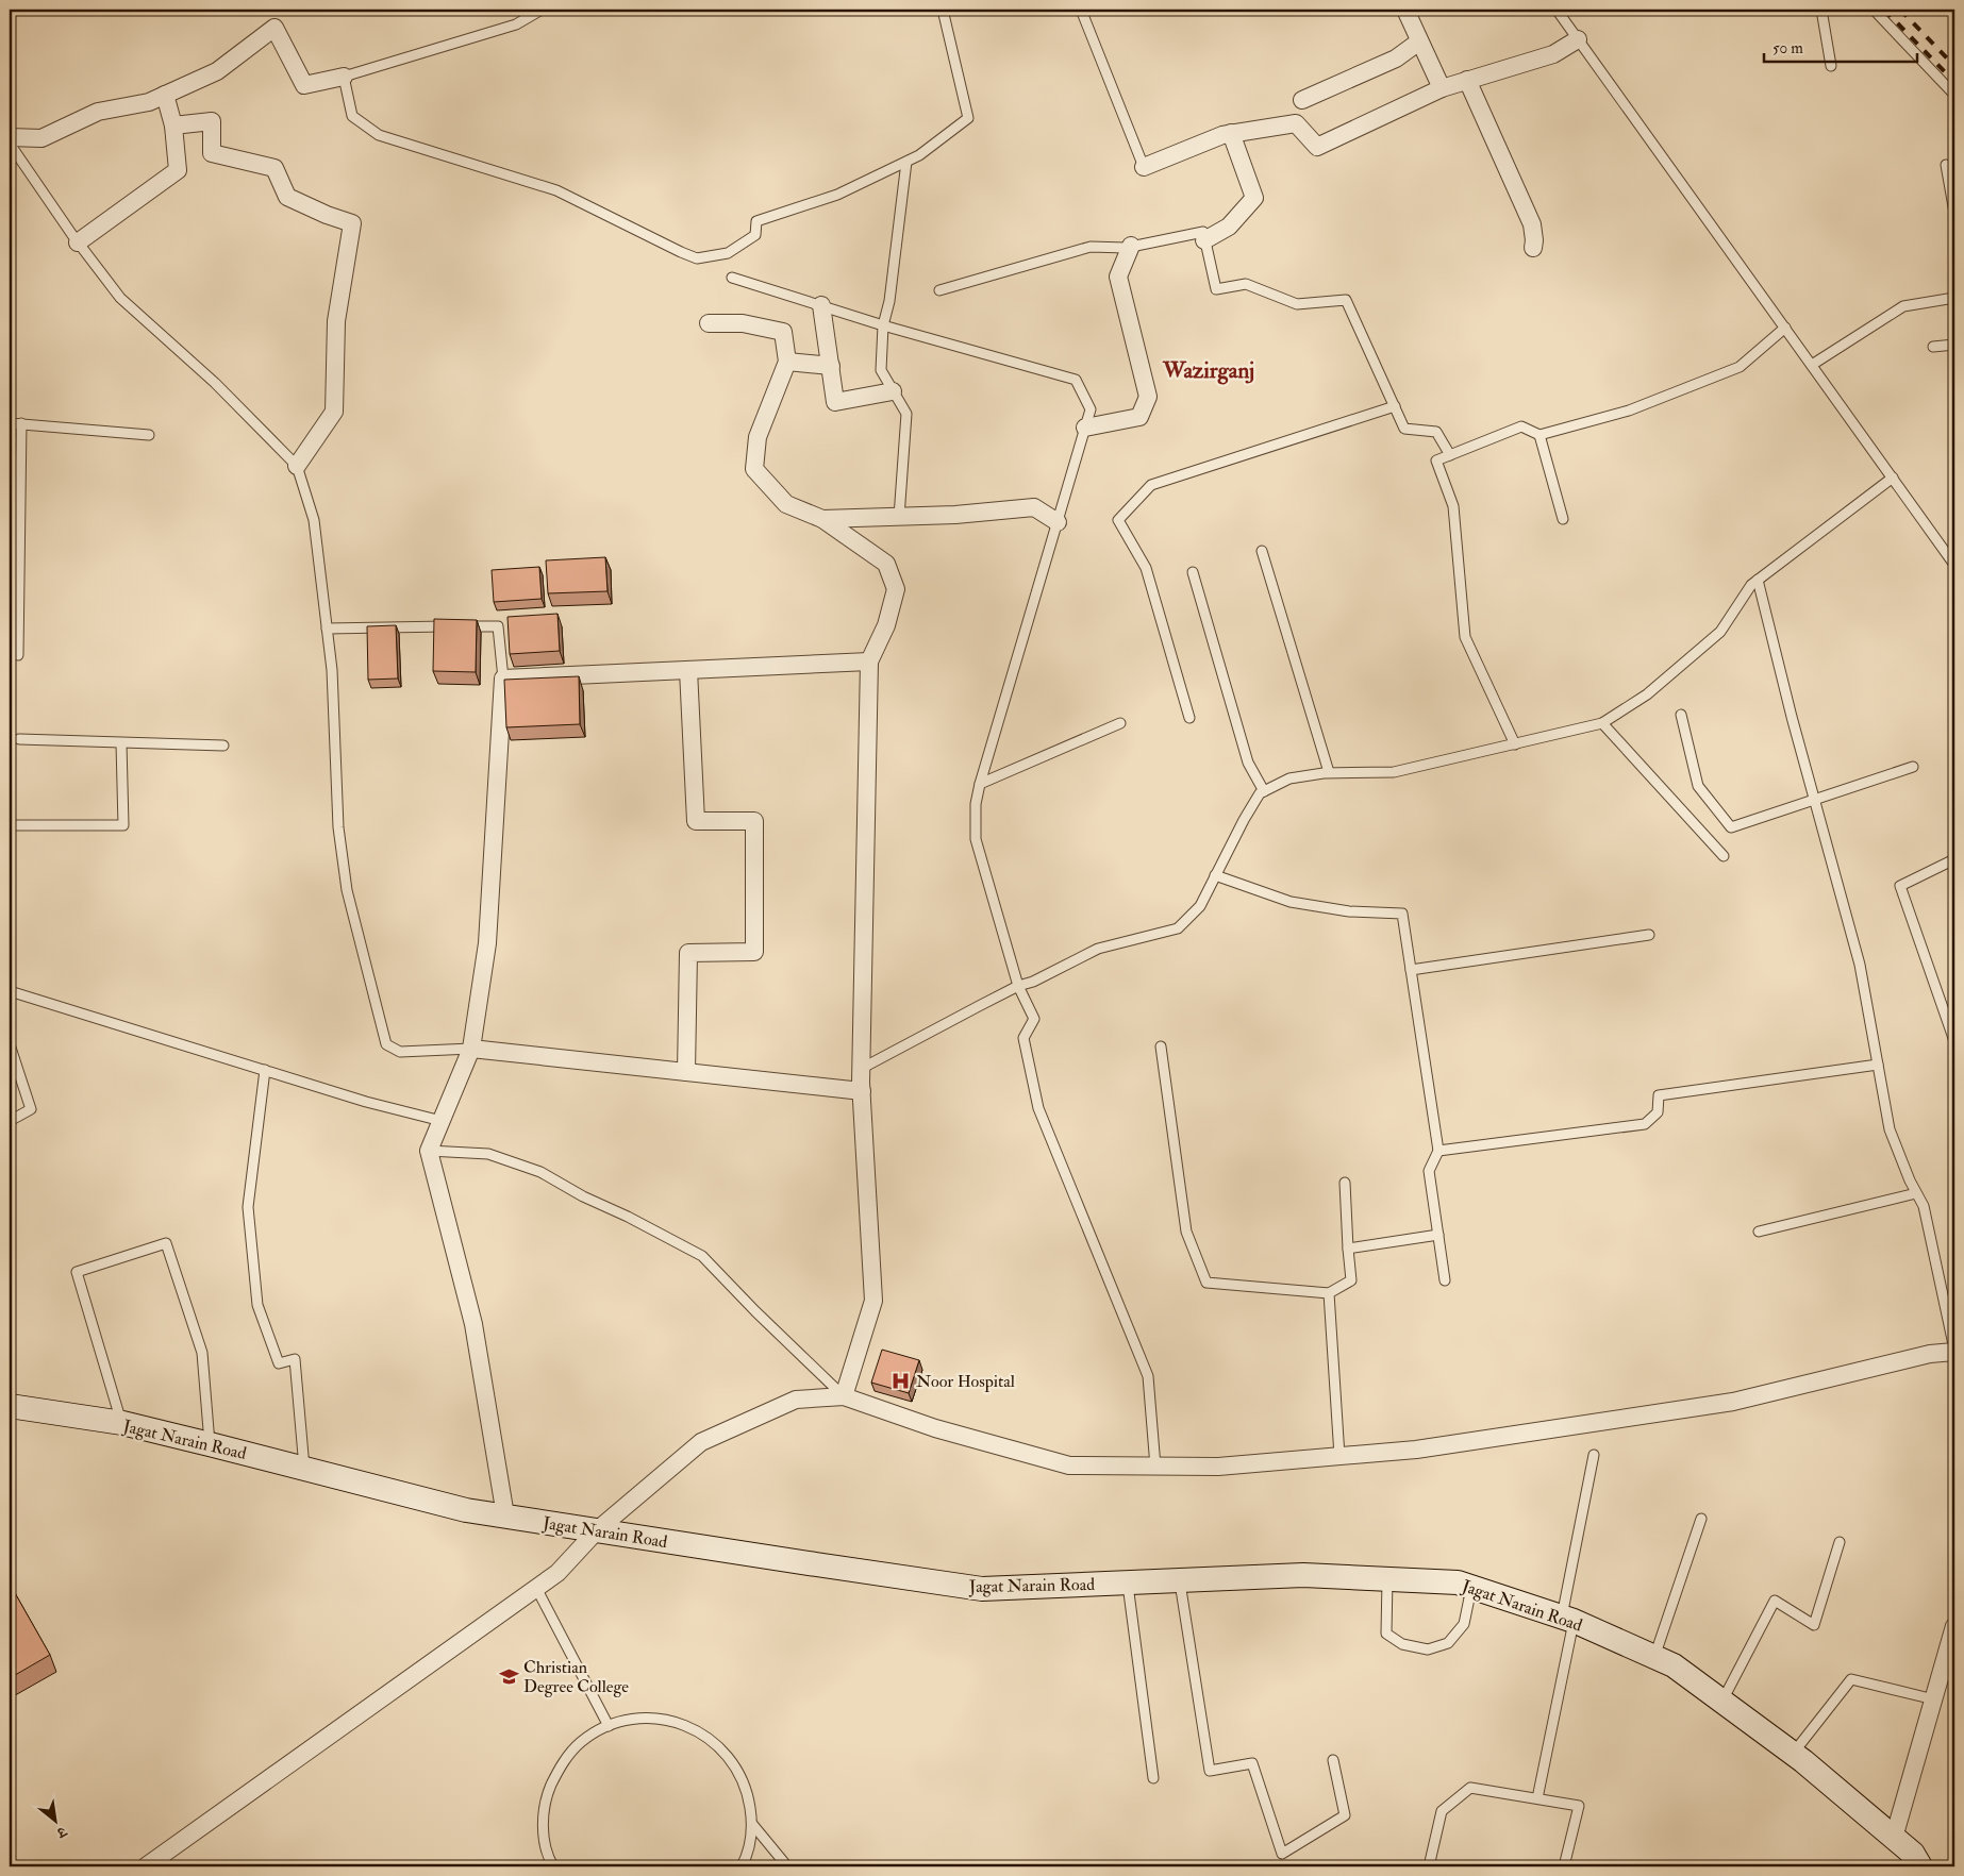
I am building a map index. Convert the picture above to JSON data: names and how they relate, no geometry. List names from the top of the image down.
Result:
{
  "streets": {
    "street": ["Jagat Narain Road"]
  },
  "districts": ["Wazirganj"],
  "places": {
    "hospital": ["Noor Hospital"],
    "school or university": ["Christian Degree College"]
  },
  "scale_bar": "50 m",
  "north": "bottom right"
}
